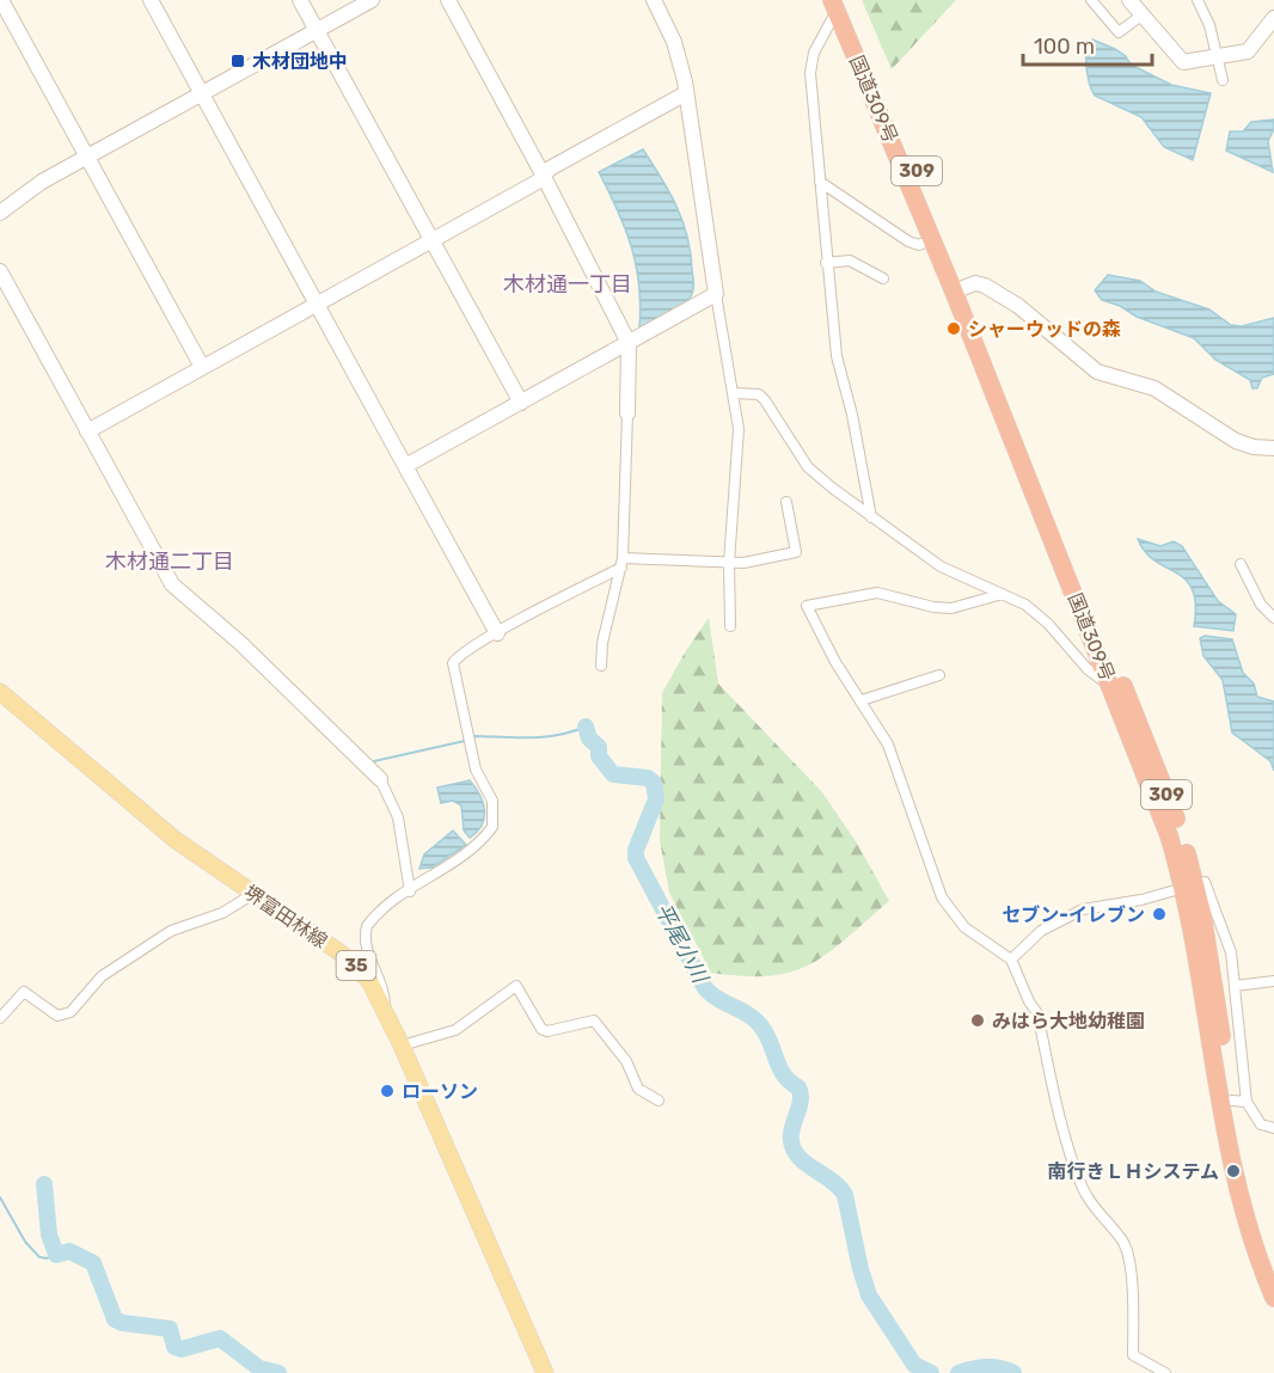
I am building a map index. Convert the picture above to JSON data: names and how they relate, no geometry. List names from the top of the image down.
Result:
{
  "streets": {
    "highway": ["国道309号", "309"],
    "main road": ["堺富田林線", "35"]
  },
  "districts": ["木材通一丁目", "木材通二丁目"],
  "water": ["平尾小川"],
  "places": {
    "transit": ["木材団地中"],
    "other": [
      "シャーウッドの森",
      "セブン-イレブン",
      "みはら大地幼稚園",
      "ローソン",
      "南行きＬＨシステム"
    ]
  },
  "scale_bar": "100 m"
}
